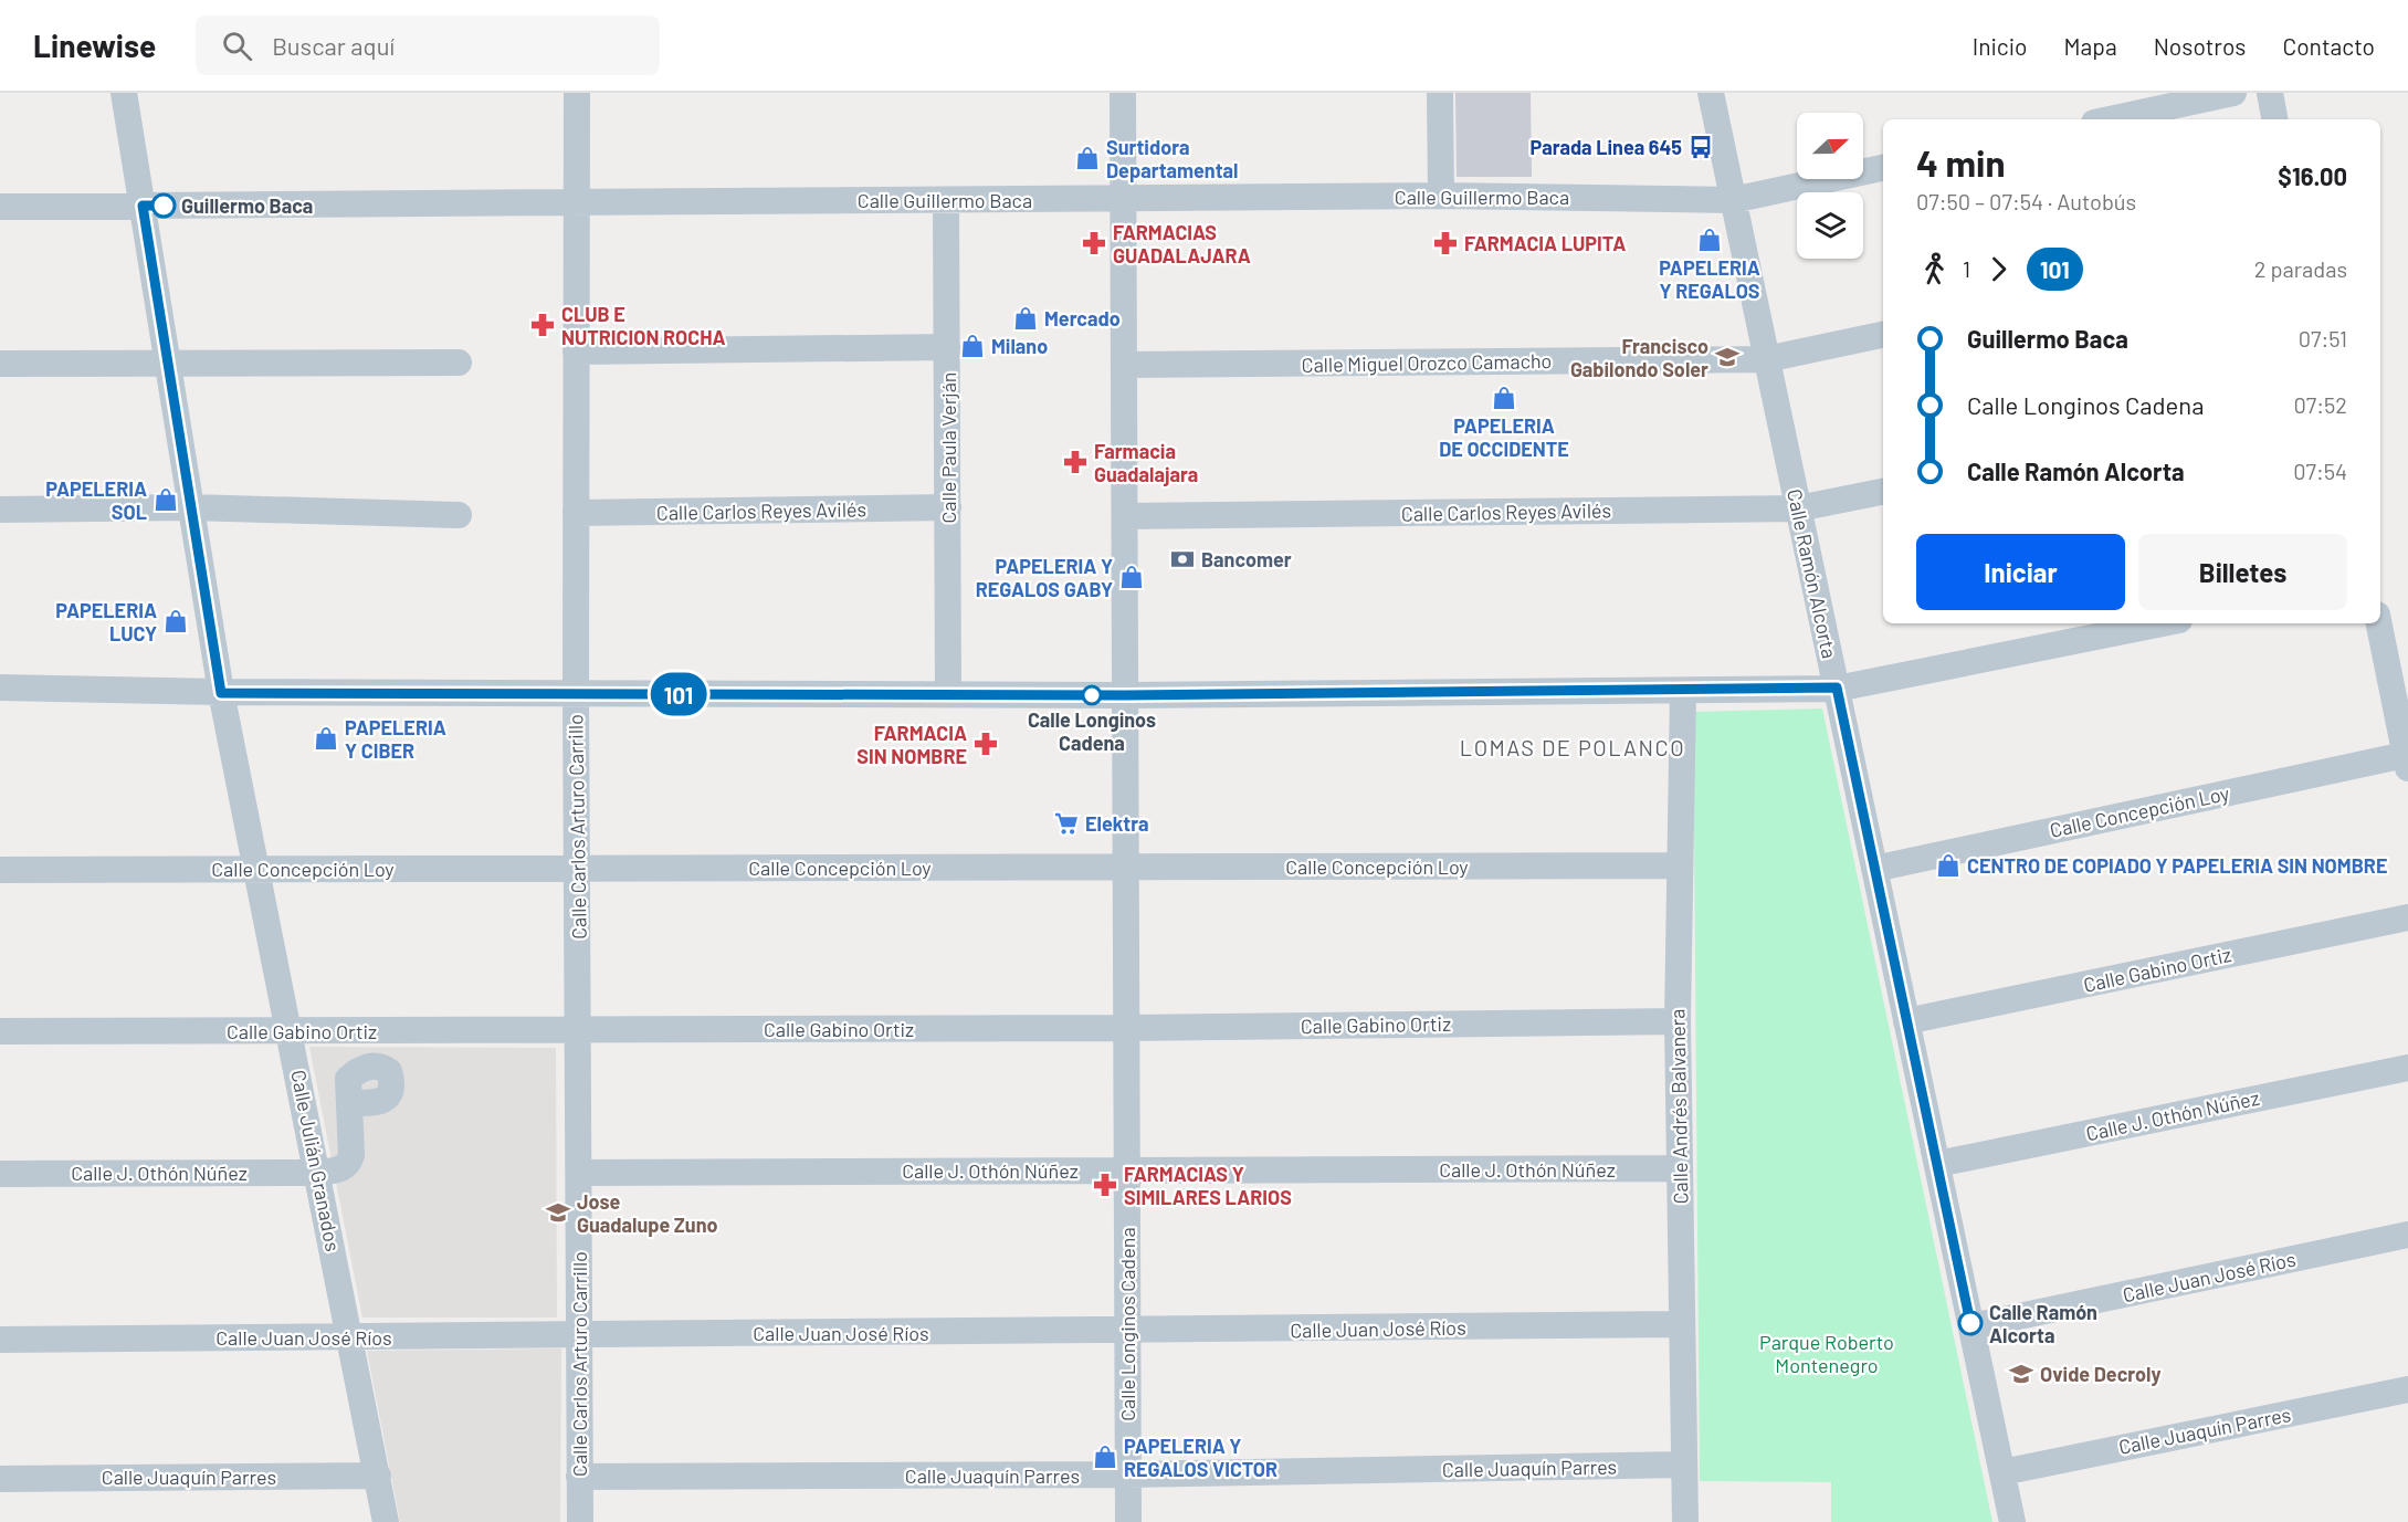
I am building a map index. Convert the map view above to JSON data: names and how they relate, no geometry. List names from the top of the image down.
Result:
{
  "streets": {
    "street": [
      "Calle Guillermo Baca",
      "Calle Miguel Orozco Camacho",
      "Calle Paula Verján",
      "Calle Carlos Reyes Avilés",
      "Calle Ramón Alcorta",
      "Calle Concepción Loy",
      "Calle Carlos Arturo Carrillo",
      "Calle Gabino Ortiz",
      "Calle Andrés Balvanera",
      "Calle J. Othón Núñez",
      "Calle Julián Granados",
      "Calle Juan José Ríos",
      "Calle Longinos Cadena",
      "Calle Juaquín Parres"
    ]
  },
  "crossings": [
    ["Calle Guillermo Baca", "Calle Paula Verján"],
    ["Calle Guillermo Baca", "Calle Ramón Alcorta"],
    ["Calle Guillermo Baca", "Calle Carlos Arturo Carrillo"],
    ["Calle Guillermo Baca", "Calle Julián Granados"],
    ["Calle Guillermo Baca", "Calle Longinos Cadena"],
    ["Calle Miguel Orozco Camacho", "Calle Ramón Alcorta"],
    ["Calle Miguel Orozco Camacho", "Calle Longinos Cadena"],
    ["Calle Paula Verján", "Calle Carlos Reyes Avilés"],
    ["Calle Carlos Reyes Avilés", "Calle Ramón Alcorta"],
    ["Calle Carlos Reyes Avilés", "Calle Carlos Arturo Carrillo"],
    ["Calle Carlos Reyes Avilés", "Calle Longinos Cadena"],
    ["Calle Ramón Alcorta", "Calle Concepción Loy"],
    ["Calle Ramón Alcorta", "Calle Gabino Ortiz"],
    ["Calle Ramón Alcorta", "Calle J. Othón Núñez"],
    ["Calle Ramón Alcorta", "Calle Juan José Ríos"],
    ["Calle Ramón Alcorta", "Calle Juaquín Parres"],
    ["Calle Concepción Loy", "Calle Carlos Arturo Carrillo"],
    ["Calle Concepción Loy", "Calle Andrés Balvanera"],
    ["Calle Concepción Loy", "Calle Julián Granados"],
    ["Calle Concepción Loy", "Calle Longinos Cadena"],
    ["Calle Carlos Arturo Carrillo", "Calle Gabino Ortiz"],
    ["Calle Carlos Arturo Carrillo", "Calle J. Othón Núñez"],
    ["Calle Carlos Arturo Carrillo", "Calle Juan José Ríos"],
    ["Calle Carlos Arturo Carrillo", "Calle Juaquín Parres"],
    ["Calle Gabino Ortiz", "Calle Andrés Balvanera"],
    ["Calle Gabino Ortiz", "Calle Julián Granados"],
    ["Calle Gabino Ortiz", "Calle Longinos Cadena"],
    ["Calle Andrés Balvanera", "Calle J. Othón Núñez"],
    ["Calle Andrés Balvanera", "Calle Juan José Ríos"],
    ["Calle Andrés Balvanera", "Calle Juaquín Parres"],
    ["Calle J. Othón Núñez", "Calle Julián Granados"],
    ["Calle J. Othón Núñez", "Calle Longinos Cadena"],
    ["Calle Julián Granados", "Calle Juan José Ríos"],
    ["Calle Julián Granados", "Calle Juaquín Parres"],
    ["Calle Juan José Ríos", "Calle Longinos Cadena"],
    ["Calle Longinos Cadena", "Calle Juaquín Parres"]
  ],
  "districts": ["LOMAS DE POLANCO"],
  "parks": ["Parque Roberto Montenegro"],
  "places": {
    "bus stop": ["Parada Linea 645"],
    "shop": [
      "Surtidora Departamental",
      "PAPELERIA Y REGALOS",
      "Mercado",
      "Milano",
      "PAPELERIA DE OCCIDENTE",
      "PAPELERIA SOL",
      "PAPELERIA Y REGALOS GABY",
      "PAPELERIA LUCY",
      "PAPELERIA Y CIBER",
      "CENTRO DE COPIADO Y PAPELERIA SIN NOMBRE",
      "PAPELERIA Y REGALOS VICTOR"
    ],
    "other": ["Guillermo Baca", "Calle Longinos Cadena", "Calle Ramón Alcorta"],
    "pharmacy": [
      "FARMACIAS GUADALAJARA",
      "FARMACIA LUPITA",
      "CLUB E NUTRICION ROCHA",
      "Farmacia Guadalajara",
      "FARMACIA SIN NOMBRE",
      "FARMACIAS Y SIMILARES LARIOS"
    ],
    "school or university": ["Francisco Gabilondo Soler", "Jose Guadalupe Zuno", "Ovide Decroly"],
    "bank": ["Bancomer"],
    "supermarket": ["Elektra"]
  },
  "lines": ["bus line 101"],
  "north": "right",
  "page": {
    "header": "Linewise",
    "search": "Buscar aquí",
    "nav": [
      "Inicio",
      "Mapa",
      "Nosotros",
      "Contacto"
    ],
    "on_map": "101",
    "heading": ["4 min", "07:50 – 07:54 · Autobús", "$16.00"],
    "legs": ["1", "101", "2 paradas"],
    "list": [
      {
        "name": "Guillermo Baca",
        "value": "07:51"
      },
      {
        "name": "Calle Longinos Cadena",
        "value": "07:52"
      },
      {
        "name": "Calle Ramón Alcorta",
        "value": "07:54"
      }
    ],
    "buttons": ["Iniciar", "Billetes"]
  }
}
